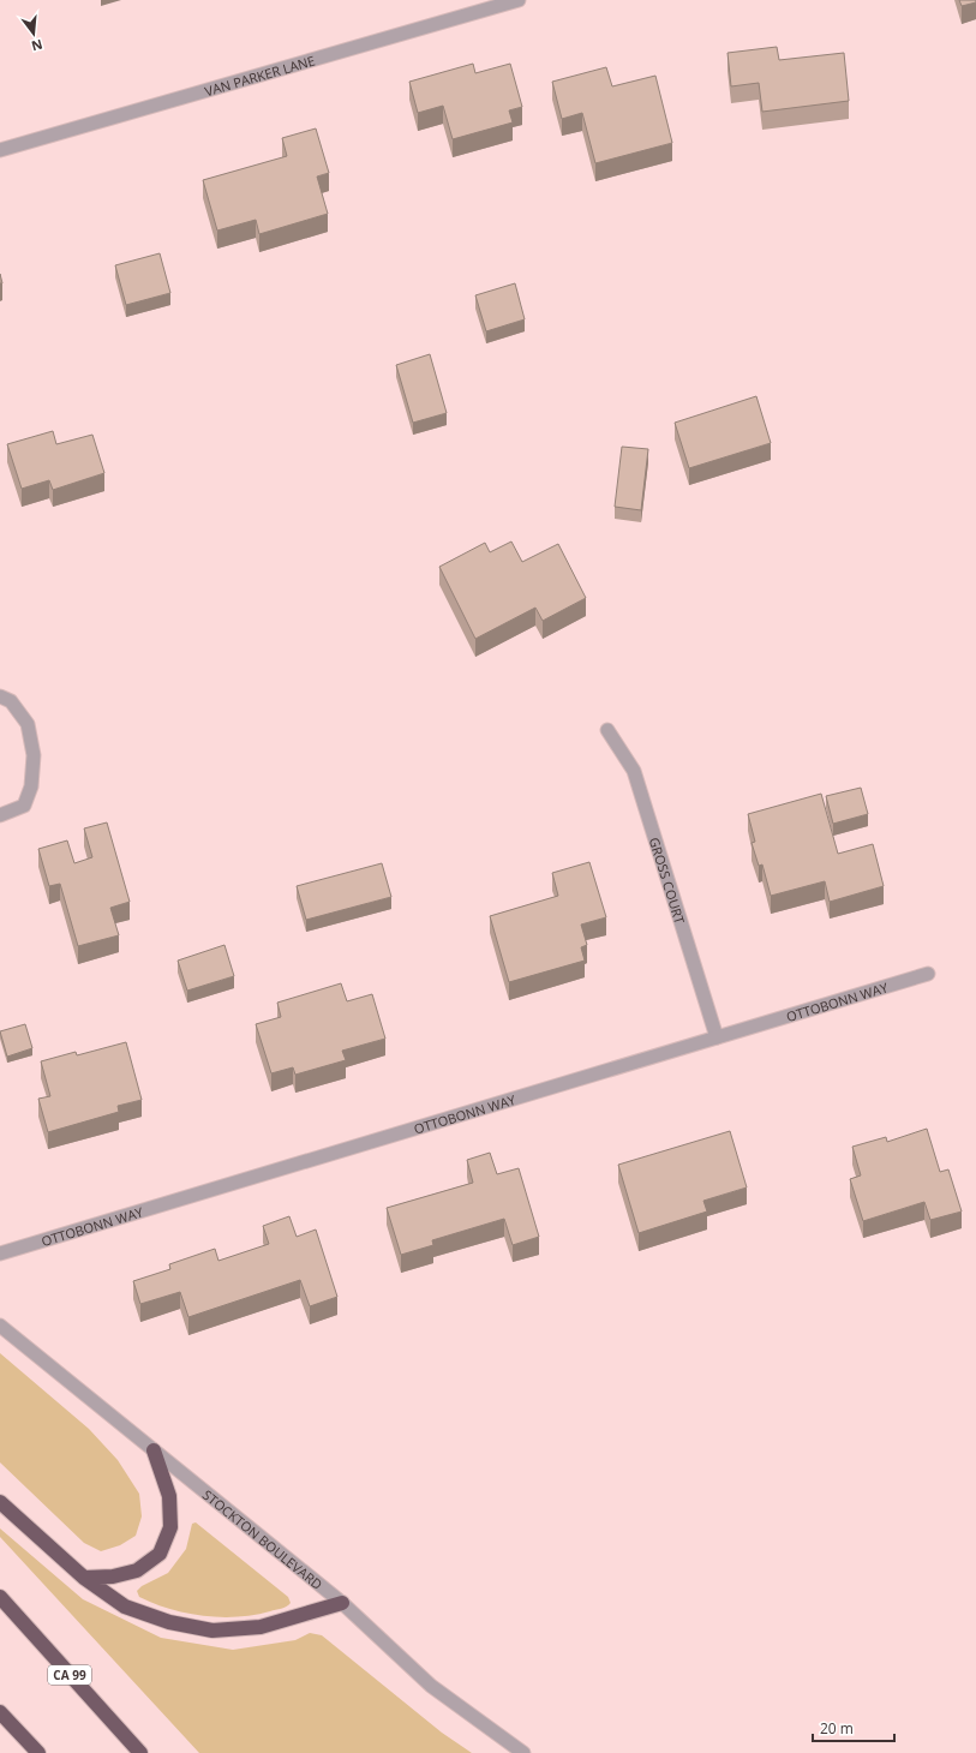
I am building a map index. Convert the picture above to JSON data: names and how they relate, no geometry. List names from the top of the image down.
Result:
{
  "streets": {
    "highway": ["CA 99"],
    "street": [
      "VAN PARKER LANE",
      "GROSS COURT",
      "OTTOBONN WAY",
      "STOCKTON BOULEVARD"
    ]
  },
  "crossings": [
    ["GROSS COURT", "OTTOBONN WAY"]
  ],
  "scale_bar": "20 m",
  "north": "bottom"
}
